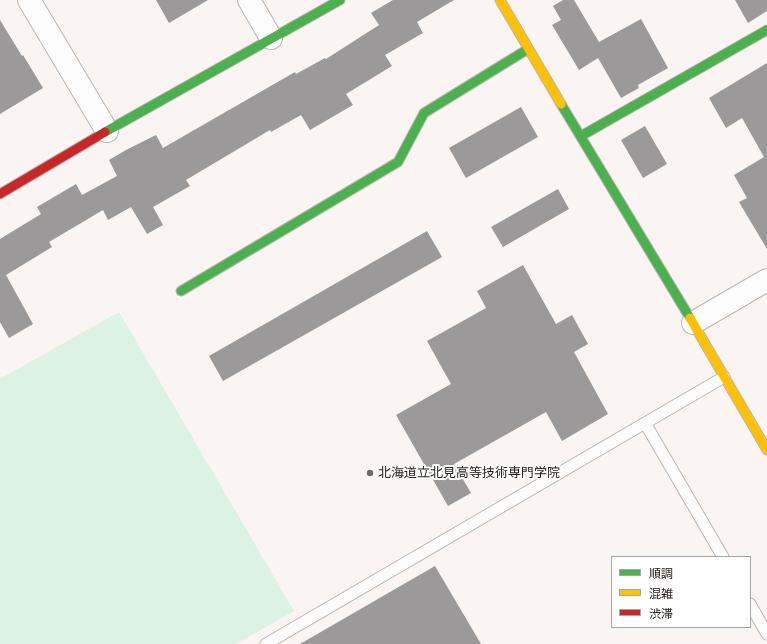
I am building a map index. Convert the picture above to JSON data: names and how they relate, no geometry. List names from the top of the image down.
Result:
{
  "places": ["北海道立北見高等技術専門学院"],
  "legend": ["順調", "混雑", "渋滞"]
}
